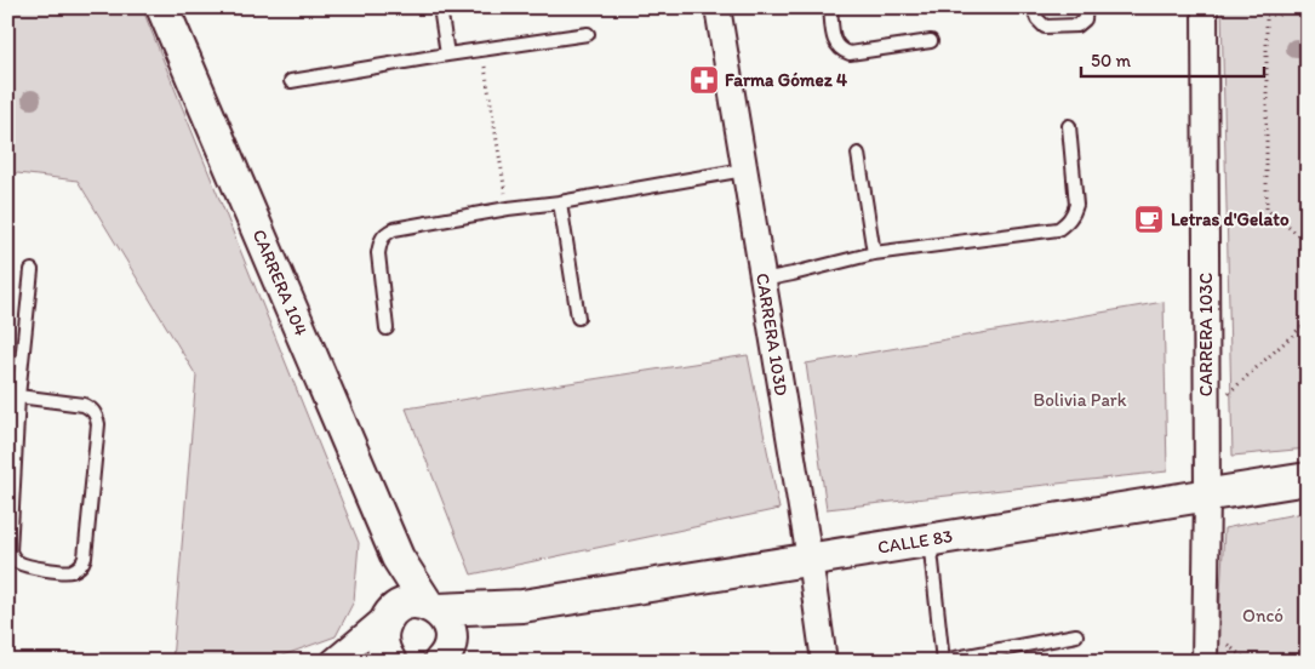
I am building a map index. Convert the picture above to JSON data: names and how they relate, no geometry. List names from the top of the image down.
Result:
{
  "streets": {
    "street": [
      "CARRERA 104",
      "CARRERA 103D",
      "CARRERA 103C",
      "CALLE 83"
    ]
  },
  "crossings": [
    ["CARRERA 104", "CALLE 83"],
    ["CARRERA 103D", "CALLE 83"],
    ["CARRERA 103C", "CALLE 83"]
  ],
  "parks": ["Bolivia Park", "Oncó"],
  "places": {
    "pharmacy": ["Farma Gómez 4"],
    "cafe": ["Letras d'Gelato"]
  },
  "scale_bar": "50 m"
}
